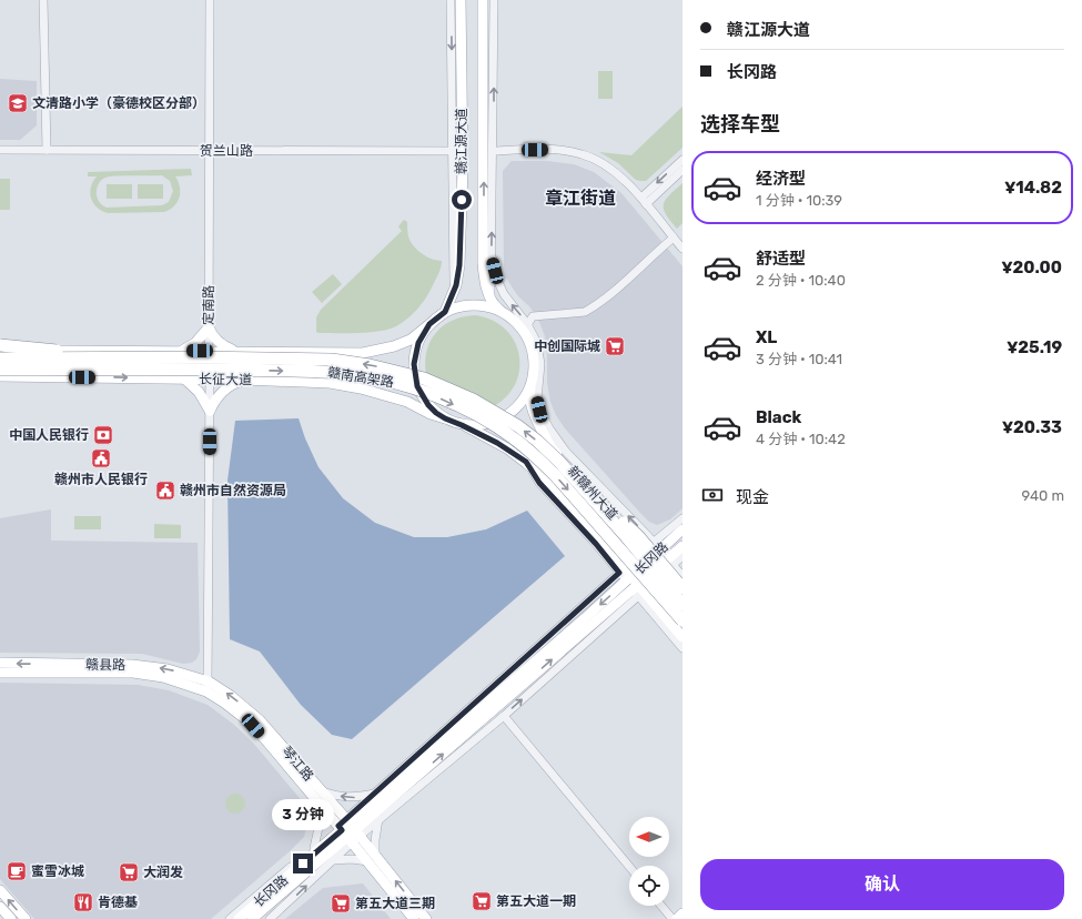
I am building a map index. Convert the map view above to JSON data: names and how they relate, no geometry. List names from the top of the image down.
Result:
{
  "streets": {
    "highway": ["赣南高架路"],
    "main road": [
      "赣江源大道",
      "长征大道",
      "新赣州大道",
      "长冈路",
      "赣县路",
      "琴江路"
    ],
    "street": ["贺兰山路", "定南路"]
  },
  "crossings": [
    ["赣江源大道", "长征大道"],
    ["贺兰山路", "定南路"],
    ["定南路", "长征大道"],
    ["定南路", "赣县路"],
    ["定南路", "琴江路"],
    ["赣南高架路", "新赣州大道"],
    ["长征大道", "新赣州大道"],
    ["新赣州大道", "长冈路"],
    ["长冈路", "琴江路"],
    ["赣县路", "琴江路"]
  ],
  "districts": ["章江街道"],
  "places": {
    "school or university": ["文清路小学（豪德校区分部）"],
    "supermarket": [
      "中创国际城",
      "大润发",
      "第五大道一期",
      "第五大道三期"
    ],
    "bank": ["中国人民银行"],
    "public building": ["赣州市人民银行", "赣州市自然资源局"],
    "cafe": ["蜜雪冰城"],
    "restaurant": ["肯德基"]
  },
  "north": "left",
  "page": {
    "banner": ["赣江源大道", "长冈路"],
    "heading": "选择车型",
    "list": [
      {
        "name": "经济型",
        "note": "1 分钟 · 10:39",
        "value": "¥14.82"
      },
      {
        "name": "舒适型",
        "note": "2 分钟 · 10:40",
        "value": "¥20.00"
      },
      {
        "name": "XL",
        "note": "3 分钟 · 10:41",
        "value": "¥25.19"
      },
      {
        "name": "Black",
        "note": "4 分钟 · 10:42",
        "value": "¥20.33"
      }
    ],
    "pay": ["现金", "940 m"],
    "bubble": "3 分钟",
    "buttons": "确认"
  }
}
